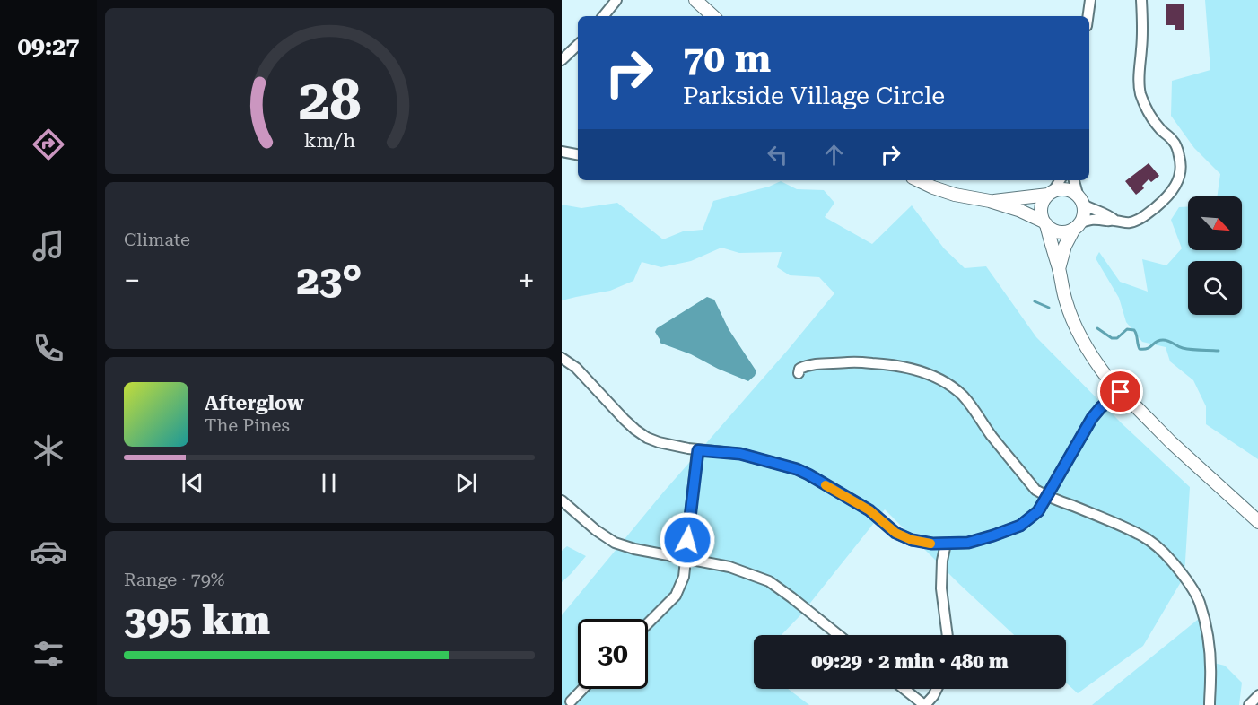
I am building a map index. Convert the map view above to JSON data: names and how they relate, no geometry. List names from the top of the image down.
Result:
{
  "north": "bottom right",
  "page": {
    "tabs": "09:27",
    "turn": ["70 m", "Parkside Village Circle"],
    "tile": [
      "Climate",
      ["Range · 79%", "395 km"]
    ],
    "heat": ["−", "23°", "+"],
    "song": ["Afterglow", "The Pines"],
    "limit": "30",
    "trip": "09:29 · 2 min · 480 m",
    "gauge": ["28", "km/h"]
  }
}
